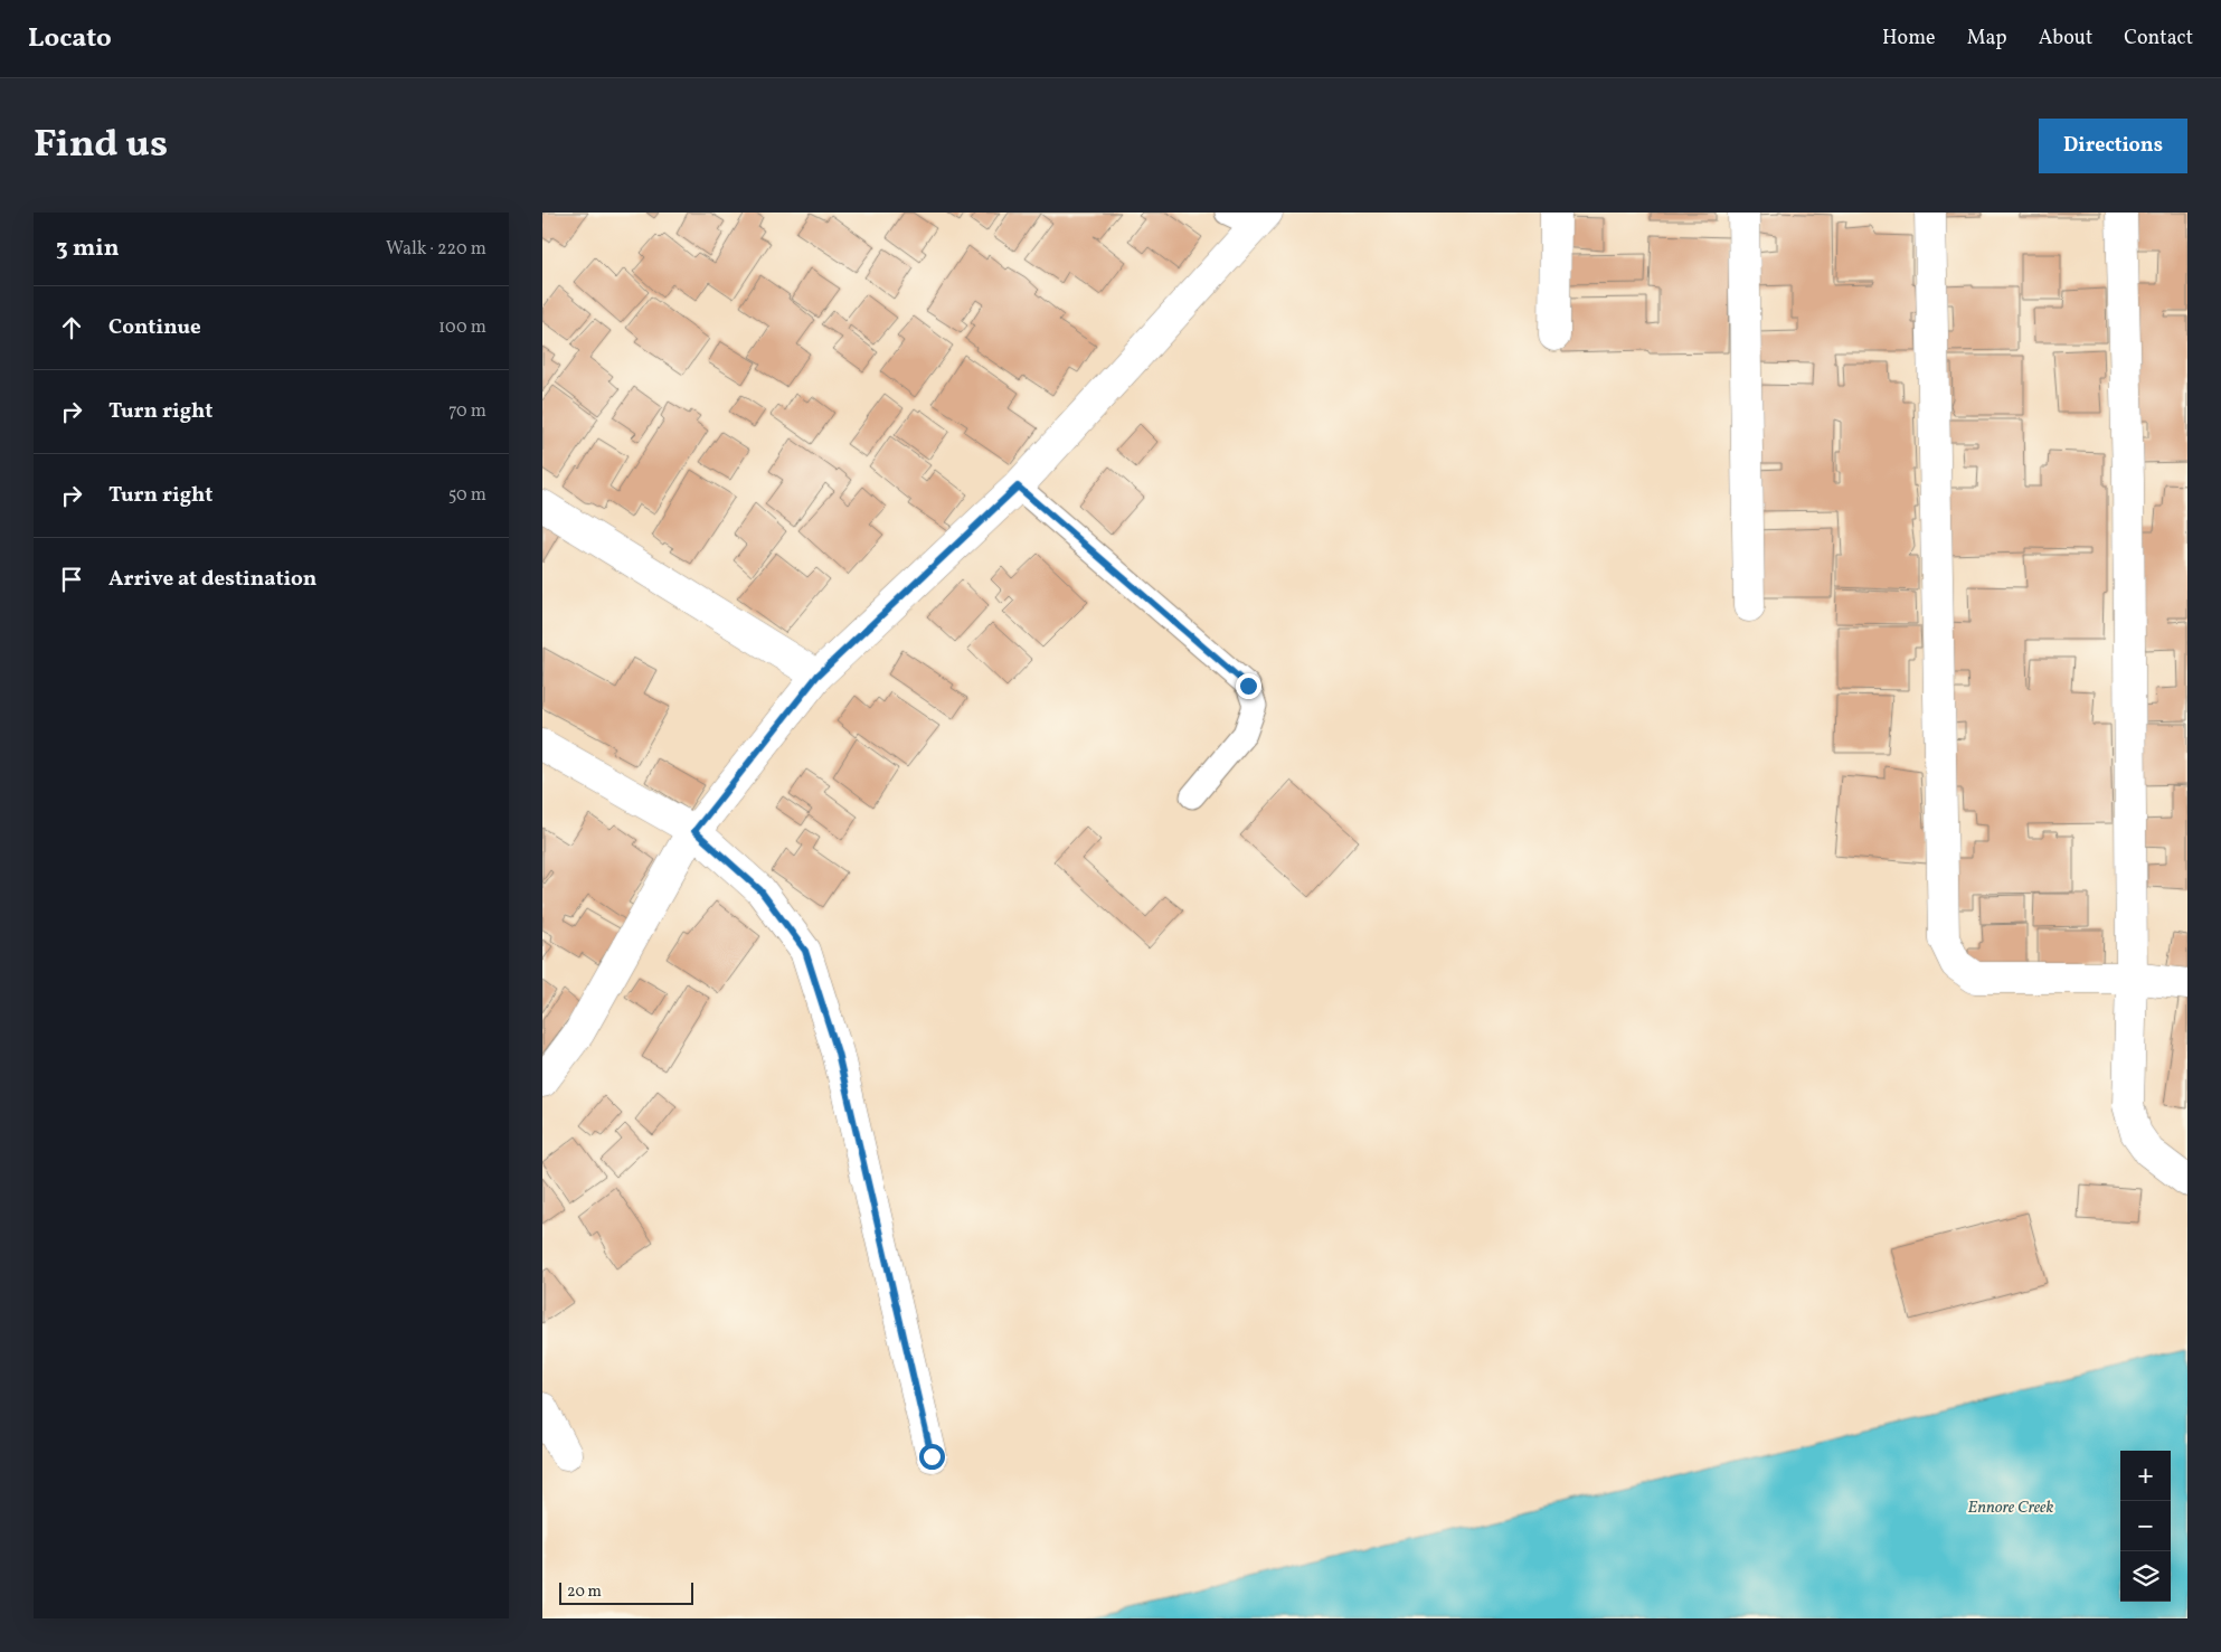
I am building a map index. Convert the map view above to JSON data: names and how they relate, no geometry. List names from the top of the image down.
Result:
{
  "water": ["Ennore Creek"],
  "scale_bar": "20 m",
  "page": {
    "header": "Locato",
    "nav": [
      "Home",
      "Map",
      "About",
      "Contact"
    ],
    "title": "Find us",
    "buttons": "Directions",
    "heading": ["3 min", "Walk · 220 m"],
    "list": [
      ["Continue", "100 m"],
      ["Turn right", "70 m"],
      ["Turn right", "50 m"],
      "Arrive at destination"
    ],
    "map_buttons": ["+", "−"],
    "scale": "20 m"
  }
}
